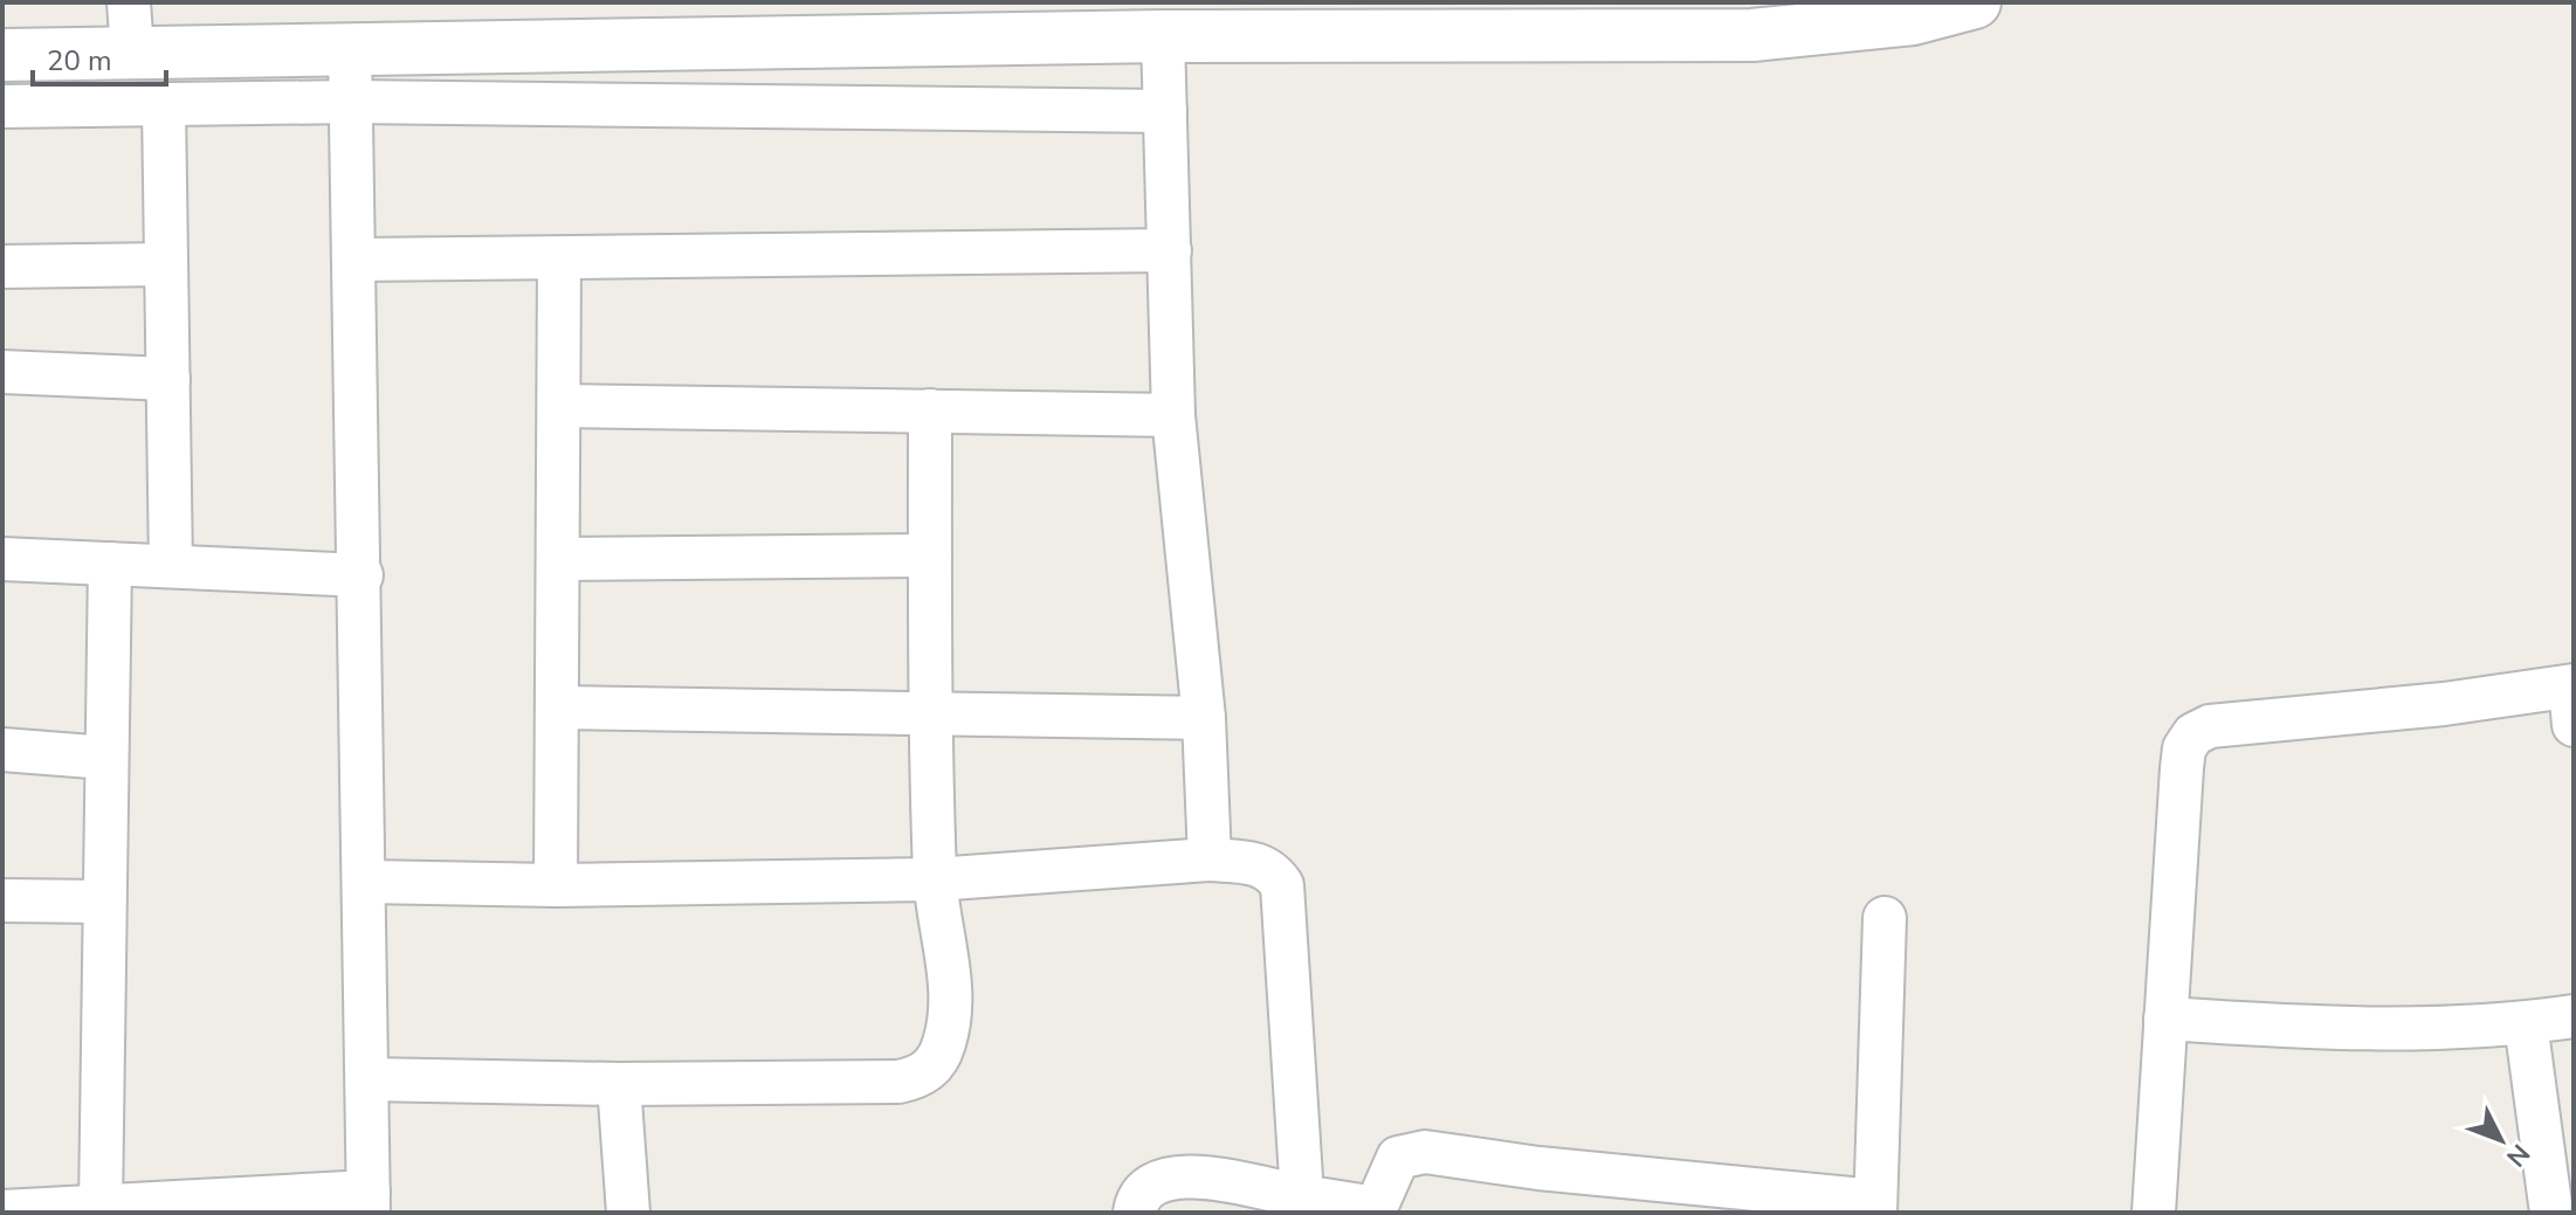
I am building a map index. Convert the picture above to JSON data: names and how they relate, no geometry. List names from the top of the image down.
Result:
{
  "scale_bar": "20 m",
  "north": "bottom right"
}
